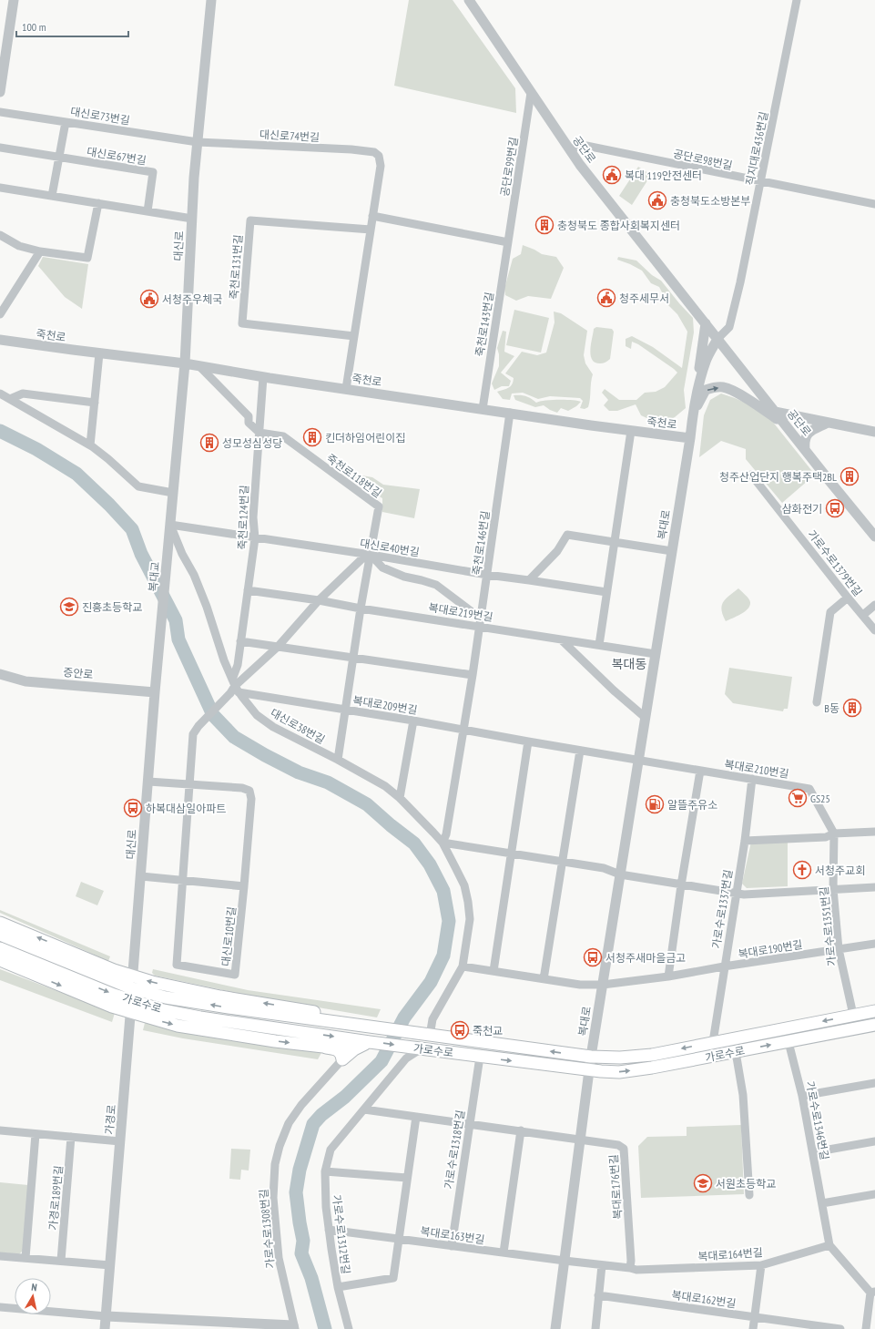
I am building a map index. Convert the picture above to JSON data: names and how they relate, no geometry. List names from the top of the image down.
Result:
{
  "streets": {
    "main road": ["가로수로"],
    "street": [
      "대신로73번길",
      "대신로74번길",
      "직지대로436번길",
      "공단로",
      "대신로67번길",
      "공단로98번길",
      "공단로99번길",
      "대신로",
      "죽천로131번길",
      "죽천로143번길",
      "죽천로",
      "죽천로118번길",
      "죽천로124번길",
      "복대로",
      "죽천로146번길",
      "대신로40번길",
      "가로수로1379번길",
      "복대교",
      "복대로219번길",
      "증안로",
      "복대로209번길",
      "대신로38번길",
      "복대로210번길",
      "가로수로1337번길",
      "가로수로1351번길",
      "대신로10번길",
      "복대로190번길",
      "가경로",
      "가로수로1346번길",
      "가로수로1318번길",
      "복대로176번길",
      "가경로189번길",
      "가로수로1308번길",
      "가로수로1312번길",
      "복대로163번길",
      "복대로164번길",
      "복대로162번길"
    ]
  },
  "crossings": [
    ["대신로73번길", "대신로74번길"],
    ["대신로73번길", "대신로"],
    ["대신로74번길", "대신로"],
    ["직지대로436번길", "공단로"],
    ["직지대로436번길", "공단로98번길"],
    ["직지대로436번길", "복대로"],
    ["공단로", "공단로98번길"],
    ["공단로", "공단로99번길"],
    ["공단로", "복대로"],
    ["공단로99번길", "죽천로143번길"],
    ["대신로", "죽천로"],
    ["대신로", "대신로40번길"],
    ["대신로", "복대교"],
    ["대신로", "증안로"],
    ["대신로", "대신로38번길"],
    ["대신로", "가경로"],
    ["죽천로143번길", "죽천로"],
    ["죽천로", "죽천로124번길"],
    ["죽천로", "복대로"],
    ["죽천로", "죽천로146번길"],
    ["죽천로", "대신로40번길"],
    ["죽천로118번길", "죽천로124번길"],
    ["죽천로118번길", "대신로40번길"],
    ["죽천로118번길", "복대로219번길"],
    ["죽천로118번길", "복대로209번길"],
    ["죽천로118번길", "대신로38번길"],
    ["죽천로124번길", "대신로40번길"],
    ["죽천로124번길", "복대로219번길"],
    ["죽천로124번길", "복대로209번길"],
    ["죽천로124번길", "대신로38번길"],
    ["죽천로124번길", "대신로10번길"],
    ["복대로", "복대로219번길"],
    ["복대로", "복대로209번길"],
    ["복대로", "복대로210번길"],
    ["복대로", "복대로190번길"],
    ["복대로", "가로수로"],
    ["복대로", "복대로176번길"],
    ["복대로", "복대로163번길"],
    ["복대로", "복대로164번길"],
    ["죽천로146번길", "대신로40번길"],
    ["죽천로146번길", "복대로219번길"],
    ["죽천로146번길", "복대로209번길"],
    ["죽천로146번길", "대신로38번길"],
    ["대신로40번길", "복대교"],
    ["대신로40번길", "대신로38번길"],
    ["복대교", "증안로"],
    ["복대교", "대신로38번길"],
    ["복대로209번길", "대신로38번길"],
    ["복대로209번길", "복대로210번길"],
    ["복대로209번길", "대신로10번길"],
    ["대신로38번길", "대신로10번길"],
    ["대신로38번길", "복대로190번길"],
    ["복대로210번길", "가로수로1337번길"],
    ["복대로210번길", "가로수로1351번길"],
    ["가로수로1337번길", "복대로190번길"],
    ["가로수로1337번길", "가로수로"],
    ["가로수로1351번길", "복대로190번길"],
    ["가로수로1351번길", "가로수로"],
    ["가로수로", "가경로"],
    ["가로수로", "가로수로1346번길"],
    ["가로수로", "가로수로1318번길"],
    ["가로수로", "가로수로1312번길"],
    ["가로수로1346번길", "복대로164번길"],
    ["가로수로1318번길", "복대로163번길"],
    ["복대로176번길", "복대로164번길"],
    ["가로수로1312번길", "복대로163번길"],
    ["복대로163번길", "복대로164번길"]
  ],
  "districts": ["복대동"],
  "places": {
    "public building": [
      "복대 119안전센터",
      "충청북도소방본부",
      "청주세무서",
      "서청주우체국"
    ],
    "building": [
      "충청북도 종합사회복지센터",
      "킨더하임어린이집",
      "성모성심성당",
      "청주산업단지 행복주택2BL",
      "B동"
    ],
    "bus stop": [
      "삼화전기",
      "하복대삼일아파트",
      "서청주새마을금고",
      "죽천교"
    ],
    "school or university": ["진흥초등학교", "서원초등학교"],
    "supermarket": ["GS25"],
    "fuel station": ["알뜰주유소"],
    "church": ["서청주교회"]
  },
  "scale_bar": "100 m",
  "north": "top"
}
